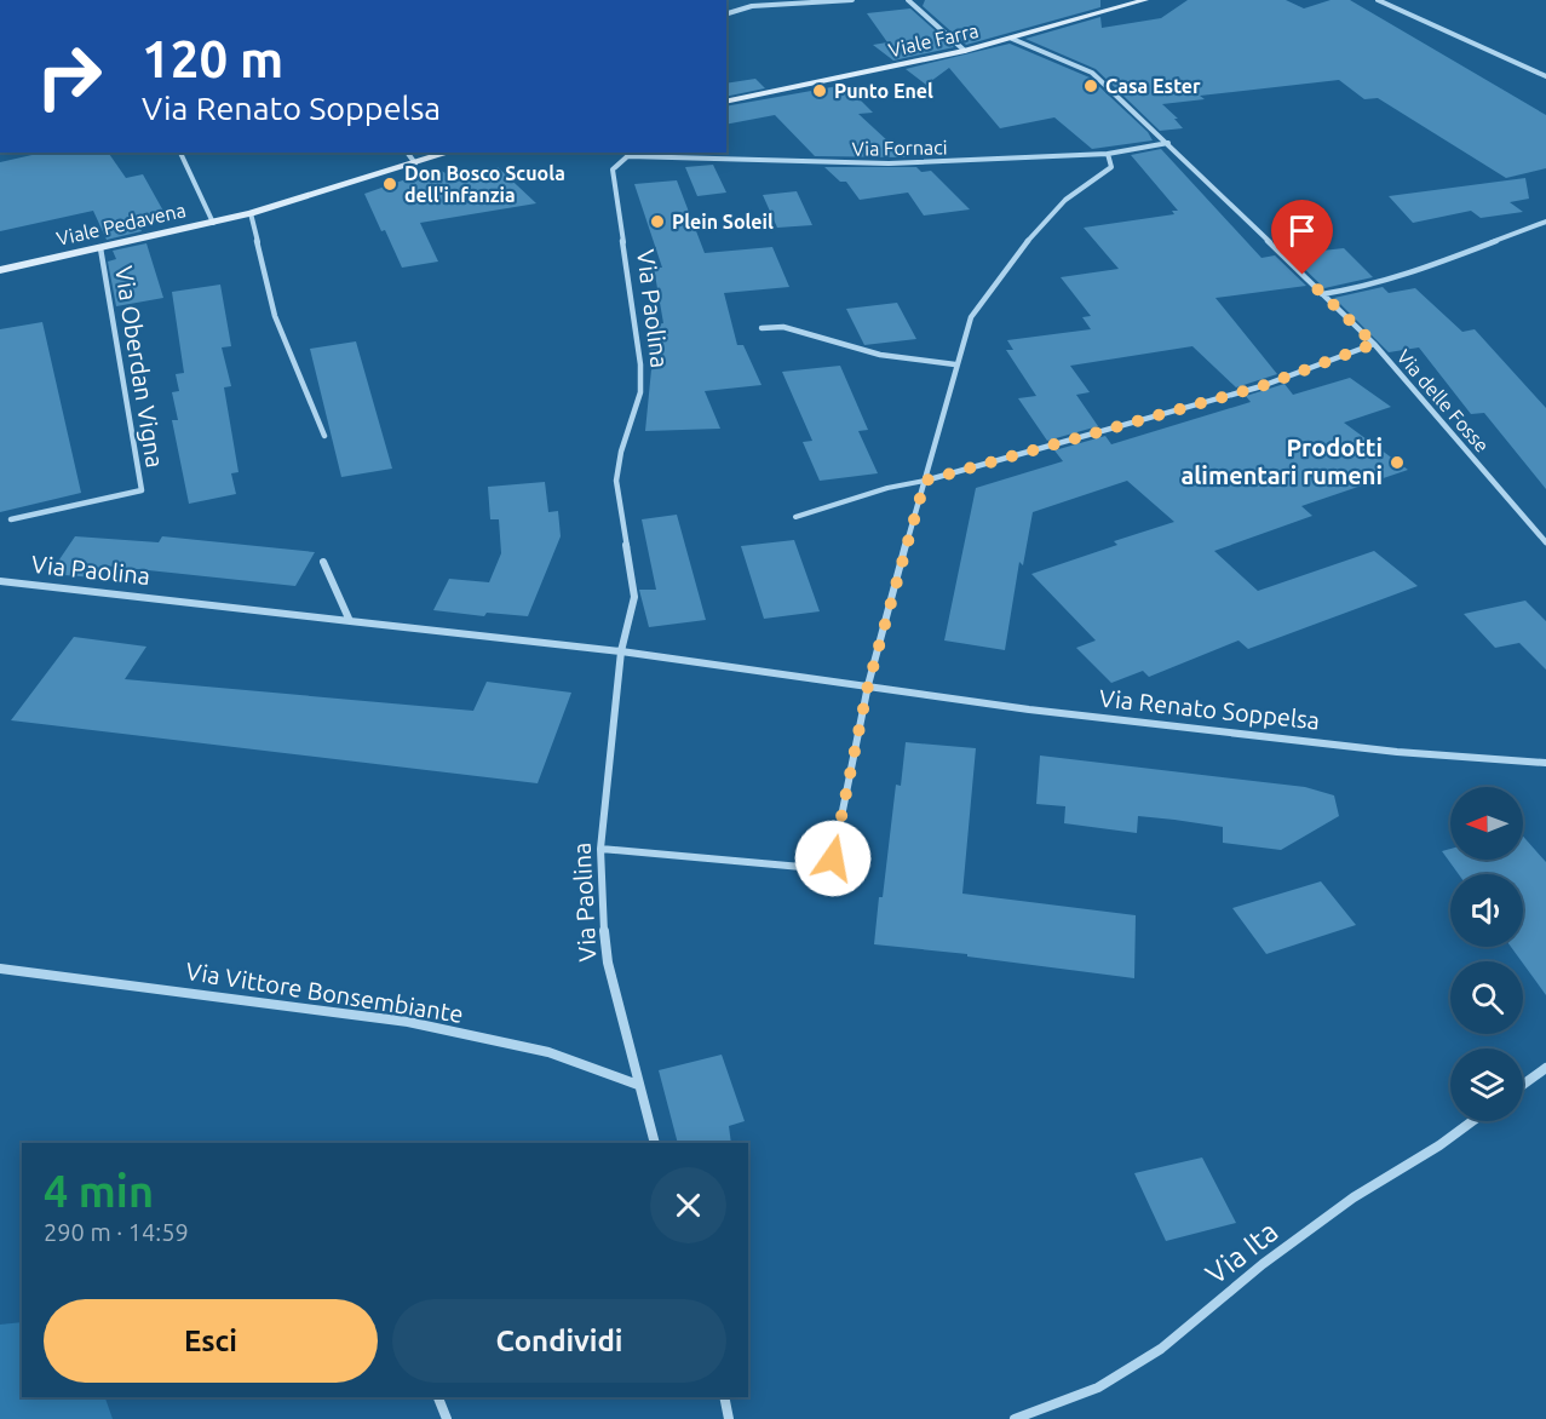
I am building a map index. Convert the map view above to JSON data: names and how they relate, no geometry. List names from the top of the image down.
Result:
{
  "streets": {
    "main road": ["Viale Farra", "Viale Pedavena"],
    "street": [
      "Via Fornaci",
      "Via Paolina",
      "Via Oberdan Vigna",
      "Via delle Fosse",
      "Via Renato Soppelsa",
      "Via Vittore Bonsembiante",
      "Via Ita"
    ]
  },
  "crossings": [
    ["Viale Farra", "Via delle Fosse"],
    ["Via Fornaci", "Via Paolina"],
    ["Via Fornaci", "Via delle Fosse"],
    ["Viale Pedavena", "Via Oberdan Vigna"],
    ["Via Paolina", "Via Renato Soppelsa"],
    ["Via Paolina", "Via Vittore Bonsembiante"]
  ],
  "places": [
    "Casa Ester",
    "Punto Enel",
    "Don Bosco Scuola dell'infanzia",
    "Plein Soleil",
    "Prodotti alimentari rumeni"
  ],
  "north": "left",
  "page": {
    "turn": ["120 m", "Via Renato Soppelsa"],
    "heading": ["4 min", "290 m · 14:59"],
    "buttons": ["Esci", "Condividi"]
  }
}
